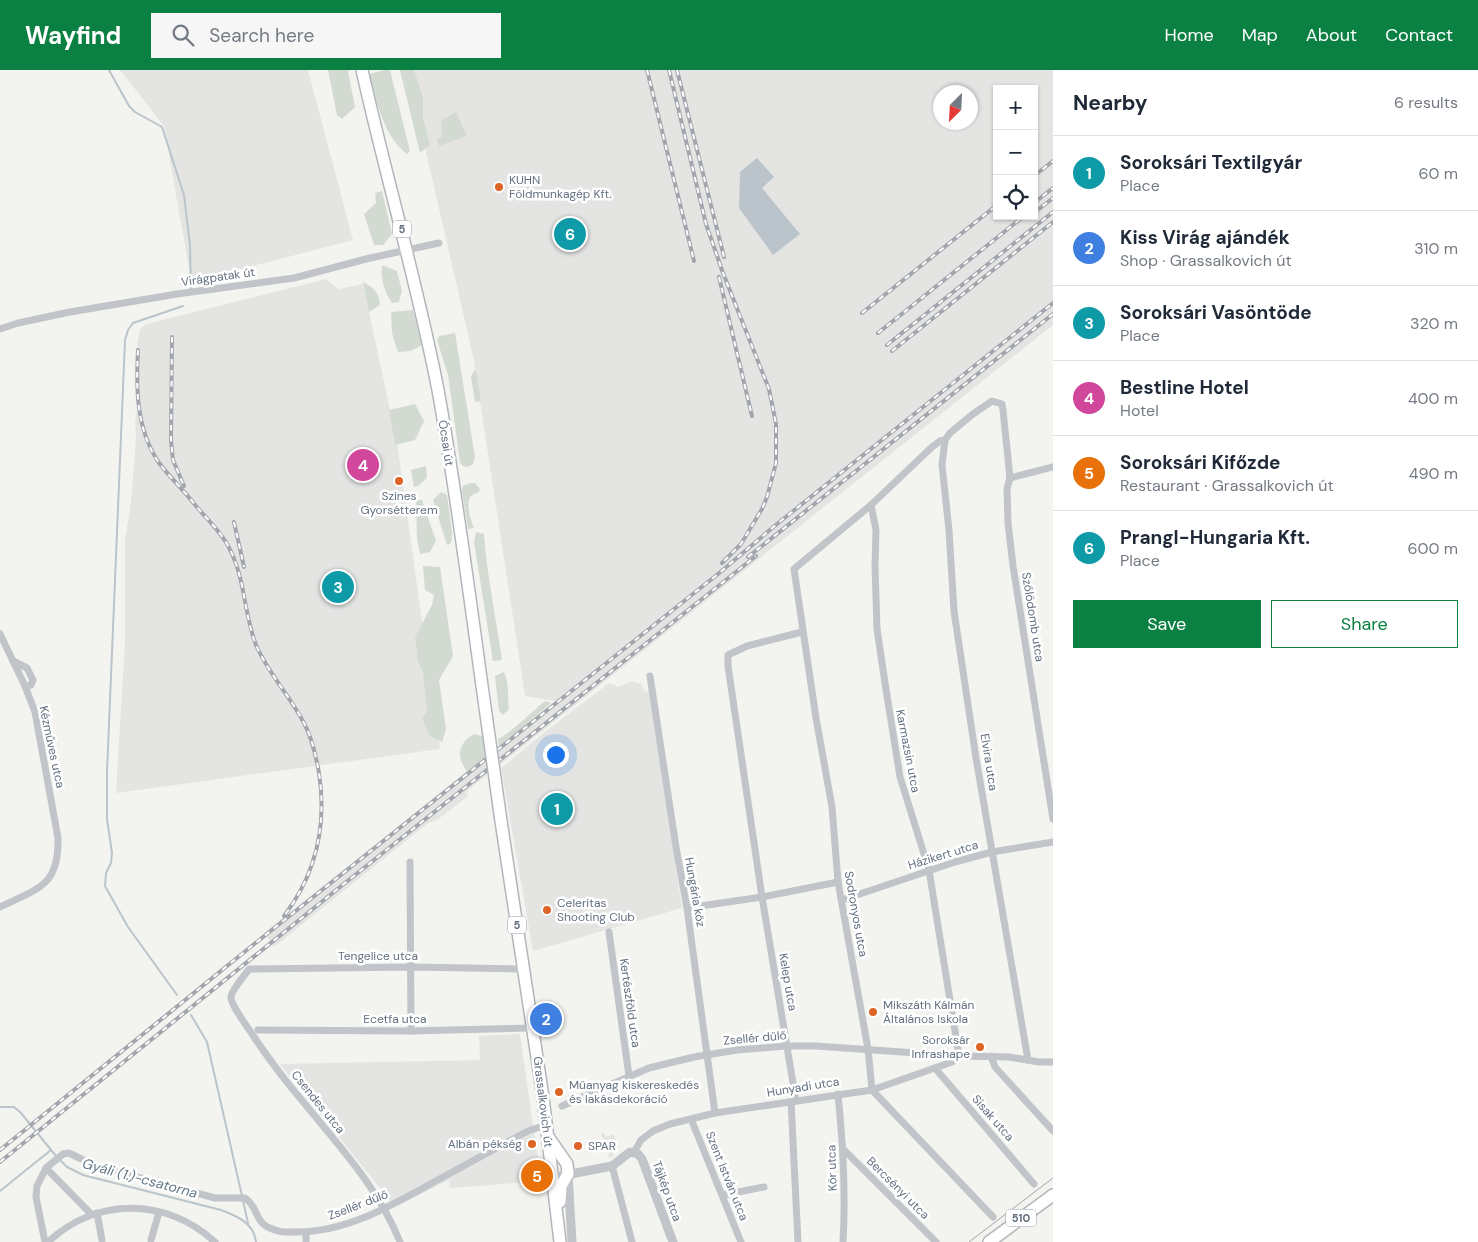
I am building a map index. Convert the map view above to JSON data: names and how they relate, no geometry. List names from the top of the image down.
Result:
{
  "streets": {
    "main road": [
      "5",
      "Ócsai út",
      "Grassalkovich út",
      "510"
    ],
    "street": [
      "Virágpatak út",
      "Szőlődomb utca",
      "Kézműves utca",
      "Karmazsin utca",
      "Elvira utca",
      "Házikert utca",
      "Hungária köz",
      "Sodronyos utca",
      "Tengelice utca",
      "Kelep utca",
      "Kertészföld utca",
      "Ecetfa utca",
      "Zsellér dűlő",
      "Hunyadi utca",
      "Csendes utca",
      "Sisak utca",
      "Kör utca",
      "Szent István utca",
      "Bercsényi utca",
      "Tájkép utca"
    ]
  },
  "crossings": [
    ["Virágpatak út", "Ócsai út"],
    ["Ócsai út", "Grassalkovich út"],
    ["Szőlődomb utca", "Elvira utca"],
    ["Karmazsin utca", "Házikert utca"],
    ["Karmazsin utca", "Sodronyos utca"],
    ["Karmazsin utca", "Zsellér dűlő"],
    ["Karmazsin utca", "Hunyadi utca"],
    ["Elvira utca", "Házikert utca"],
    ["Elvira utca", "Hunyadi utca"],
    ["Házikert utca", "Sodronyos utca"],
    ["Hungária köz", "Zsellér dűlő"],
    ["Hungária köz", "Hunyadi utca"],
    ["Sodronyos utca", "Kelep utca"],
    ["Sodronyos utca", "Zsellér dűlő"],
    ["Sodronyos utca", "Hunyadi utca"],
    ["Tengelice utca", "Csendes utca"],
    ["Kelep utca", "Zsellér dűlő"],
    ["Kelep utca", "Hunyadi utca"],
    ["Kertészföld utca", "Zsellér dűlő"],
    ["Ecetfa utca", "Grassalkovich út"],
    ["Zsellér dűlő", "Hunyadi utca"],
    ["Zsellér dűlő", "Csendes utca"],
    ["Zsellér dűlő", "Grassalkovich út"],
    ["Hunyadi utca", "Sisak utca"],
    ["Hunyadi utca", "Kör utca"],
    ["Hunyadi utca", "Szent István utca"],
    ["Hunyadi utca", "Tájkép utca"],
    ["Kör utca", "Bercsényi utca"]
  ],
  "water": ["Gyáli (1.)-csatorna"],
  "places": [
    "KUHN Földmunkagép Kft.",
    "Szines Gyorsétterem",
    "Celeritas Shooting Club",
    "Mikszáth Kálmán Általános Iskola",
    "Soroksár Infrashape",
    "Műanyag kiskereskedés és lakásdekoráció",
    "Albán pékség",
    "SPAR"
  ],
  "north": "bottom left",
  "page": {
    "header": "Wayfind",
    "search": "Search here",
    "nav": [
      "Home",
      "Map",
      "About",
      "Contact"
    ],
    "heading": ["Nearby", "6 results"],
    "map_buttons": ["+", "−"],
    "list": [
      {
        "mark": "1",
        "name": "Soroksári Textilgyár",
        "note": "Place",
        "value": "60 m"
      },
      {
        "mark": "2",
        "name": "Kiss Virág ajándék",
        "note": "Shop · Grassalkovich út",
        "value": "310 m"
      },
      {
        "mark": "3",
        "name": "Soroksári Vasöntöde",
        "note": "Place",
        "value": "320 m"
      },
      {
        "mark": "4",
        "name": "Bestline Hotel",
        "note": "Hotel",
        "value": "400 m"
      },
      {
        "mark": "5",
        "name": "Soroksári Kifőzde",
        "note": "Restaurant · Grassalkovich út",
        "value": "490 m"
      },
      {
        "mark": "6",
        "name": "Prangl-Hungaria Kft.",
        "note": "Place",
        "value": "600 m"
      }
    ],
    "pins": [
      "6",
      "4",
      "3",
      "1",
      "2",
      "5"
    ],
    "buttons": ["Save", "Share"]
  }
}
